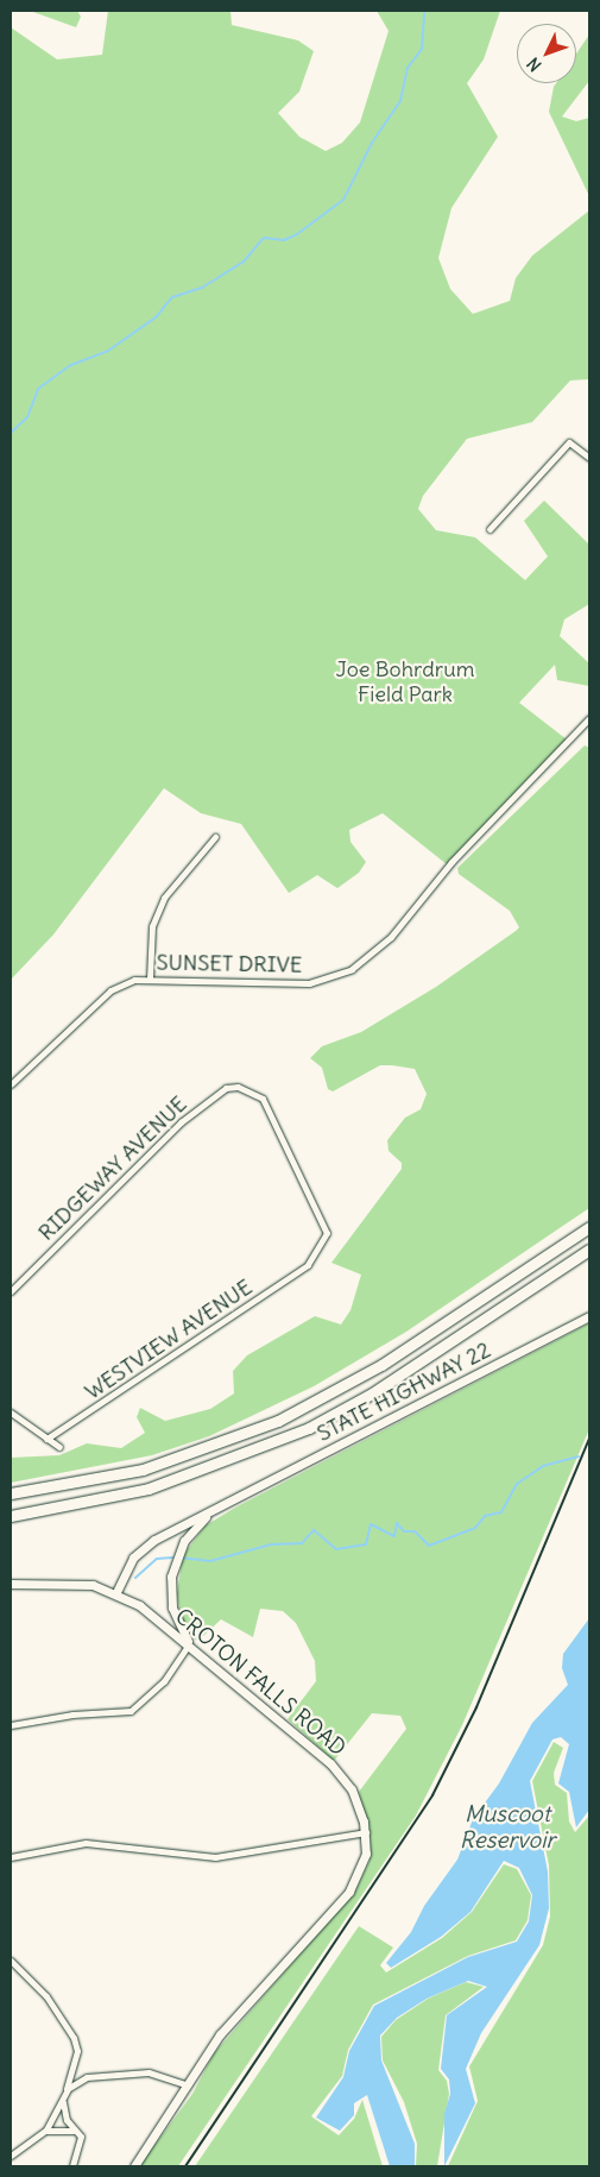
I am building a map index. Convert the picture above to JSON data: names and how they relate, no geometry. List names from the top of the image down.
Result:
{
  "streets": {
    "main road": ["STATE HIGHWAY 22", "CROTON FALLS ROAD"],
    "street": ["SUNSET DRIVE", "RIDGEWAY AVENUE", "WESTVIEW AVENUE"]
  },
  "crossings": [
    ["RIDGEWAY AVENUE", "WESTVIEW AVENUE"]
  ],
  "water": ["Muscoot Reservoir"],
  "parks": ["Joe Bohrdrum Field Park"],
  "north": "bottom left"
}
